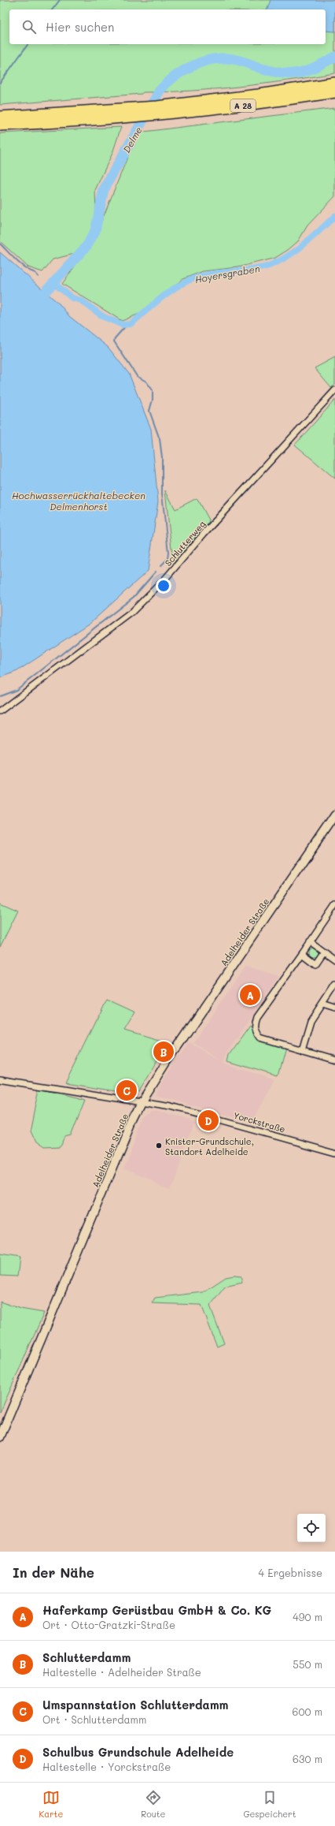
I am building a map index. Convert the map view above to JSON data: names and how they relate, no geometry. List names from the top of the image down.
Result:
{
  "streets": {
    "highway": ["A 28"],
    "main road": ["Adelheider Straße"],
    "street": ["Schlutterweg", "Yorckstraße"]
  },
  "crossings": [
    ["Adelheider Straße", "Yorckstraße"]
  ],
  "water": ["Delme", "Hoyersgraben", "Hochwasserrückhaltebecken Delmenhorst"],
  "places": ["Knister-Grundschule, Standort Adelheide"],
  "page": {
    "search": "Hier suchen",
    "pins": [
      "A",
      "B",
      "C",
      "D"
    ],
    "heading": ["In der Nähe", "4 Ergebnisse"],
    "list": [
      {
        "mark": "A",
        "name": "Haferkamp Gerüstbau GmbH & Co. KG",
        "note": "Ort · Otto-Gratzki-Straße",
        "value": "490 m"
      },
      {
        "mark": "B",
        "name": "Schlutterdamm",
        "note": "Haltestelle · Adelheider Straße",
        "value": "550 m"
      },
      {
        "mark": "C",
        "name": "Umspannstation Schlutterdamm",
        "note": "Ort · Schlutterdamm",
        "value": "600 m"
      },
      {
        "mark": "D",
        "name": "Schulbus Grundschule Adelheide",
        "note": "Haltestelle · Yorckstraße",
        "value": "630 m"
      }
    ],
    "nav": ["Karte", "Route", "Gespeichert"]
  }
}
